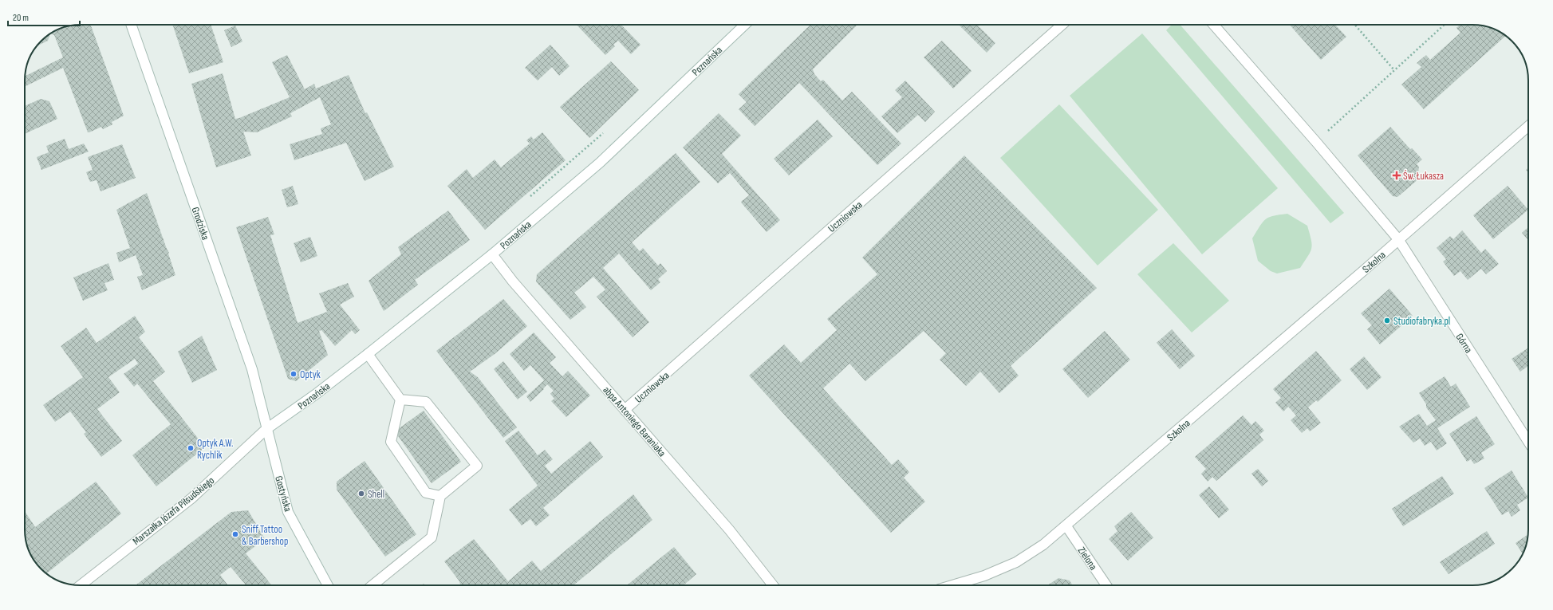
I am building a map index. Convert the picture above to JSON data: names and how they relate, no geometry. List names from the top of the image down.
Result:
{
  "streets": {
    "street": [
      "Poznańska",
      "Uczniowska",
      "Grodziska",
      "Szkolna",
      "Górna",
      "abpa Antoniego Baraniaka",
      "Gostyńska",
      "Marszałka Józefa Piłsudskiego",
      "Zielona"
    ]
  },
  "crossings": [
    ["Poznańska", "Grodziska"],
    ["Poznańska", "abpa Antoniego Baraniaka"],
    ["Poznańska", "Gostyńska"],
    ["Poznańska", "Marszałka Józefa Piłsudskiego"],
    ["Uczniowska", "abpa Antoniego Baraniaka"],
    ["Grodziska", "Gostyńska"],
    ["Grodziska", "Marszałka Józefa Piłsudskiego"],
    ["Szkolna", "Górna"],
    ["Szkolna", "Zielona"],
    ["Gostyńska", "Marszałka Józefa Piłsudskiego"]
  ],
  "places": {
    "health": ["Św. Łukasza"],
    "other": [
      "Studiofabryka.pl",
      "Optyk",
      "Optyk A.W. Rychlik",
      "Shell",
      "Sniff Tattoo & Barbershop"
    ]
  },
  "scale_bar": "20 m"
}
